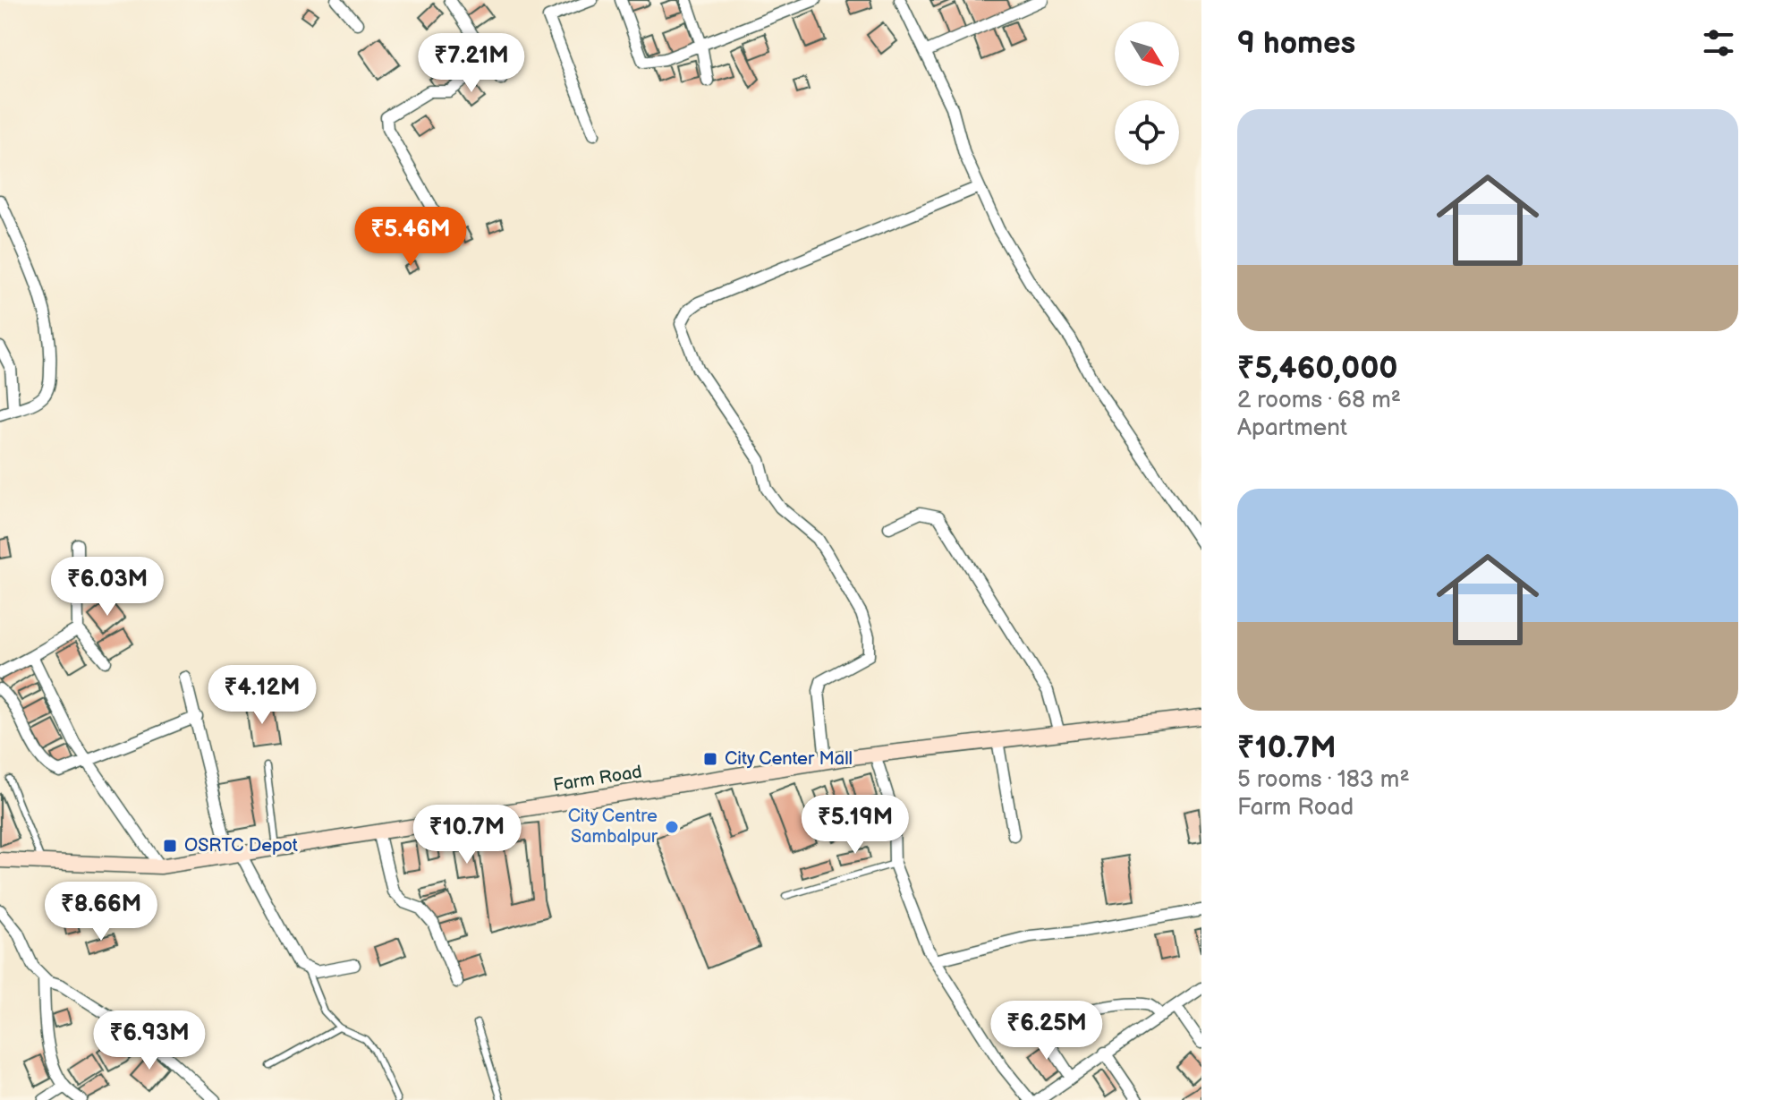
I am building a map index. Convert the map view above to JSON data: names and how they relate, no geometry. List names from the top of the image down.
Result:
{
  "streets": {
    "main road": ["Farm Road"]
  },
  "places": {
    "transit": ["City Center Mall", "OSRTC Depot"],
    "other": ["City Centre Sambalpur"]
  },
  "north": "bottom right",
  "page": {
    "heading": "9 homes",
    "price": [
      "₹7.21M",
      "₹5.46M",
      "₹6.03M",
      "₹4.12M",
      "₹5.19M",
      "₹10.7M",
      "₹8.66M",
      "₹6.25M",
      "₹6.93M"
    ],
    "list": [
      {
        "name": "₹5,460,000",
        "note": "2 rooms · 68 m² · Apartment"
      },
      {
        "name": "₹10.7M",
        "note": "5 rooms · 183 m² · Farm Road"
      }
    ]
  }
}
